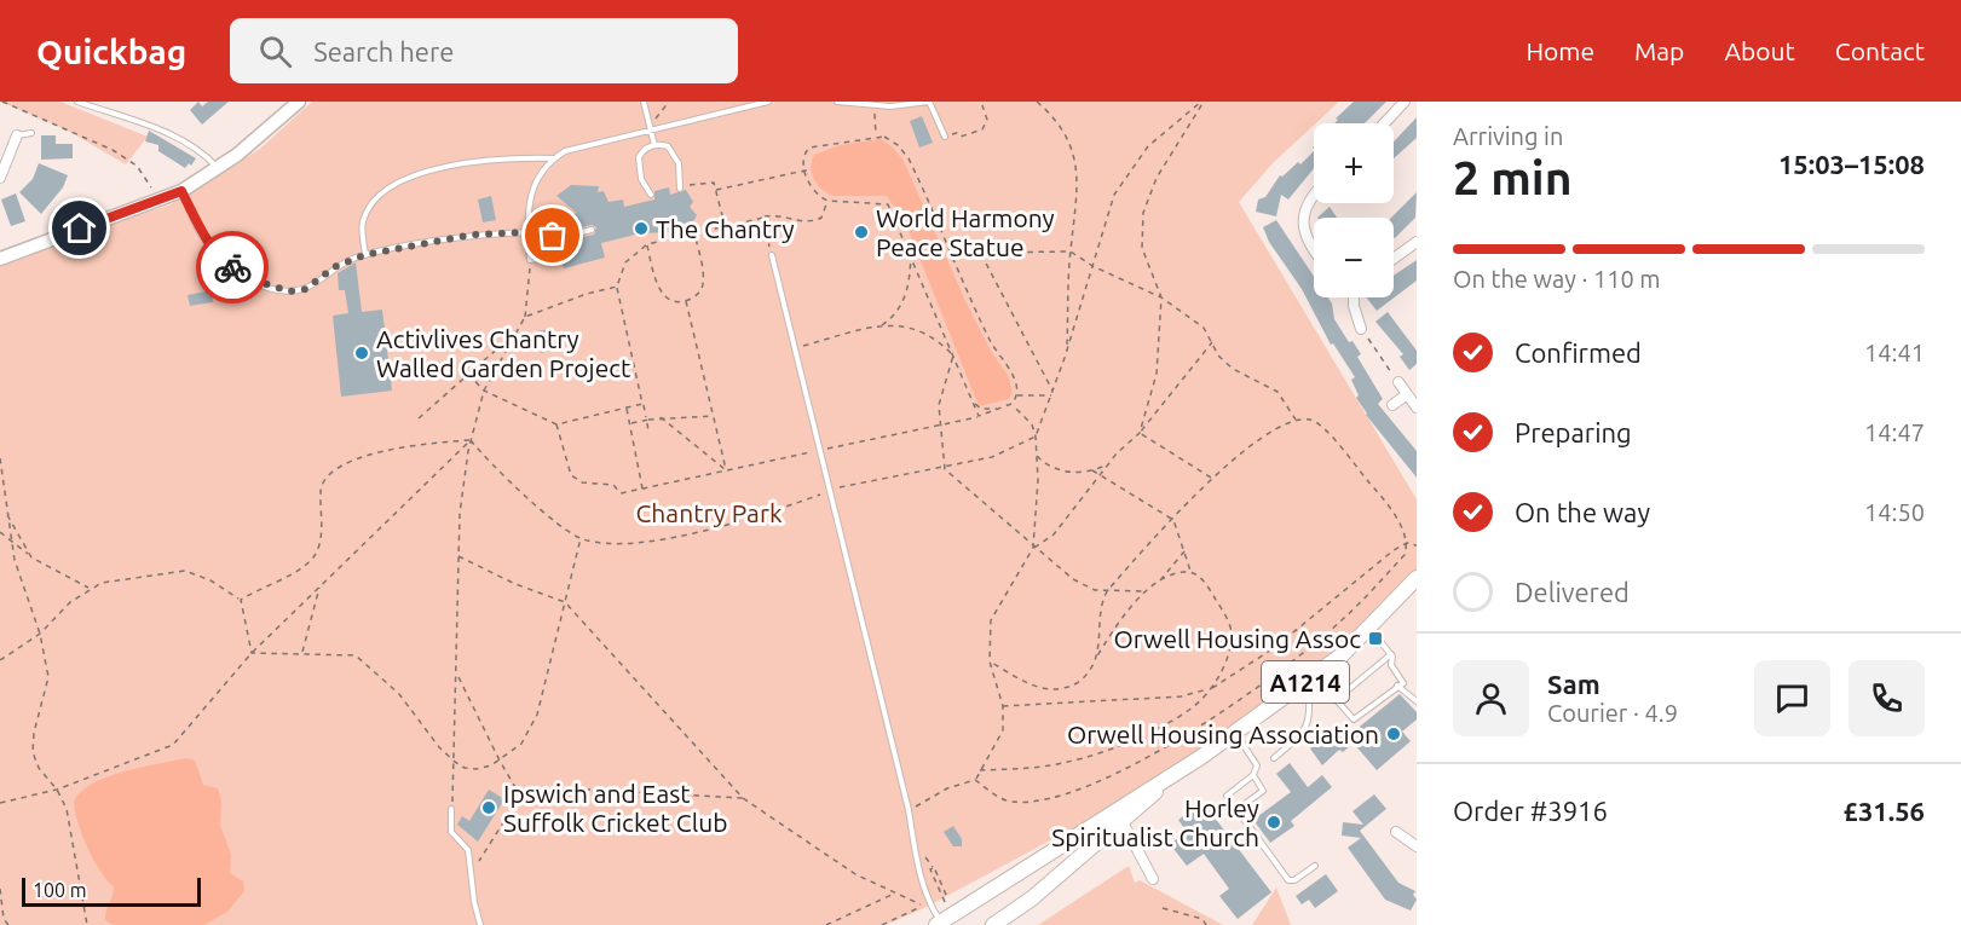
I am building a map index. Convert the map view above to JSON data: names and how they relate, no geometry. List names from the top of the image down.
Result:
{
  "streets": {
    "main road": ["A1214"]
  },
  "parks": ["Chantry Park"],
  "places": {
    "other": [
      "The Chantry",
      "World Harmony Peace Statue",
      "Activlives Chantry Walled Garden Project",
      "Orwell Housing Association",
      "Ipswich and East Suffolk Cricket Club",
      "Horley Spiritualist Church"
    ],
    "transit": ["Orwell Housing Assoc"]
  },
  "scale_bar": "100 m",
  "page": {
    "header": "Quickbag",
    "search": "Search here",
    "nav": [
      "Home",
      "Map",
      "About",
      "Contact"
    ],
    "heading": ["2 min", "Arriving in", "15:03–15:08"],
    "panel": [
      "Sam",
      "Courier · 4.9",
      "Order #3916",
      "£31.56"
    ],
    "map_buttons": ["+", "−"],
    "bar": "On the way · 110 m",
    "list": [
      ["Confirmed", "14:41"],
      ["Preparing", "14:47"],
      ["On the way", "14:50"],
      "Delivered"
    ],
    "scale": "100 m"
  }
}
